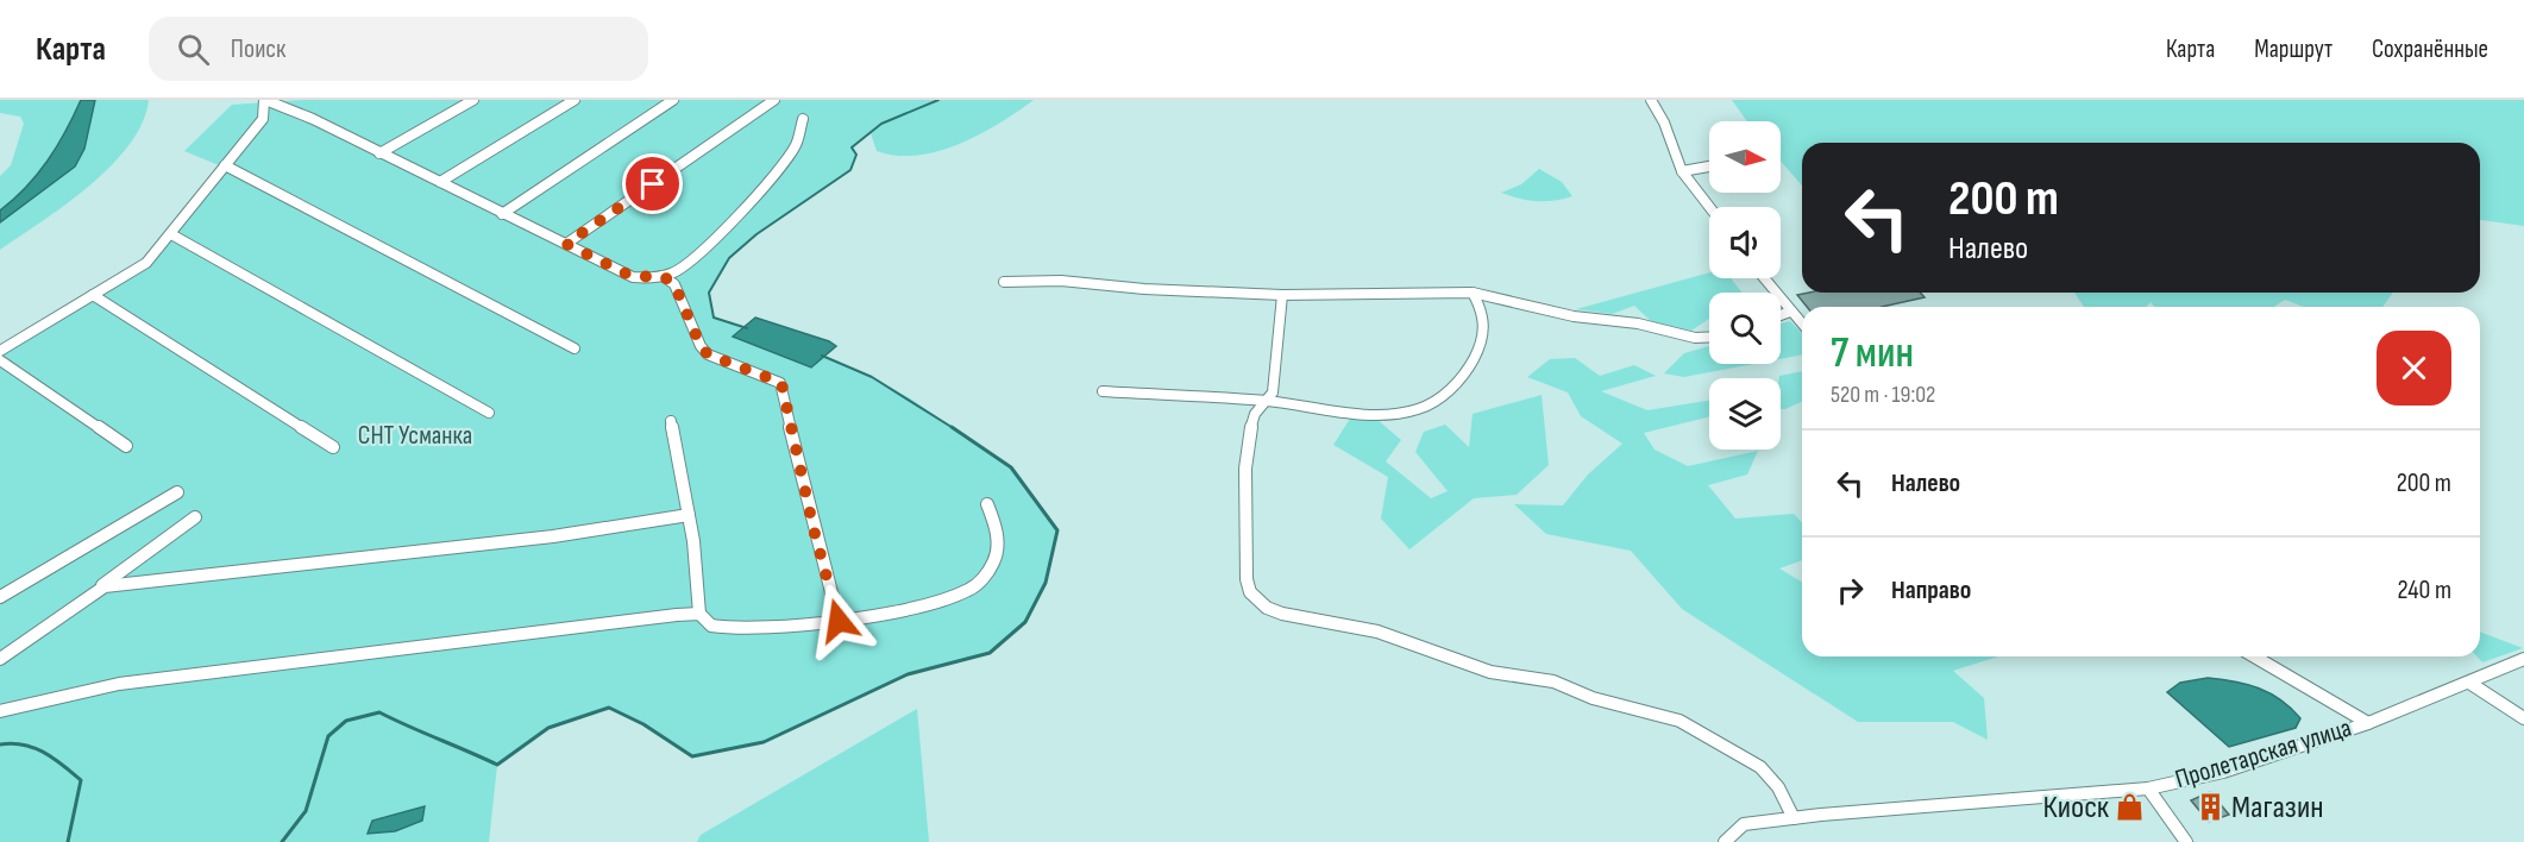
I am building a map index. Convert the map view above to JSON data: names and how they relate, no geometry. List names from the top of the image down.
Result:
{
  "streets": {
    "street": ["Пролетарская улица"]
  },
  "parks": ["СНТ Усманка"],
  "places": {
    "shop": ["Киоск"],
    "building": ["Магазин"]
  },
  "north": "right",
  "page": {
    "header": "Карта",
    "search": "Поиск",
    "nav": ["Карта", "Маршрут", "Сохранённые"],
    "turn": ["200 m", "Налево"],
    "heading": ["7 мин", "520 m · 19:02"],
    "list": [
      {
        "name": "Налево",
        "value": "200 m"
      },
      {
        "name": "Направо",
        "value": "240 m"
      }
    ]
  }
}
